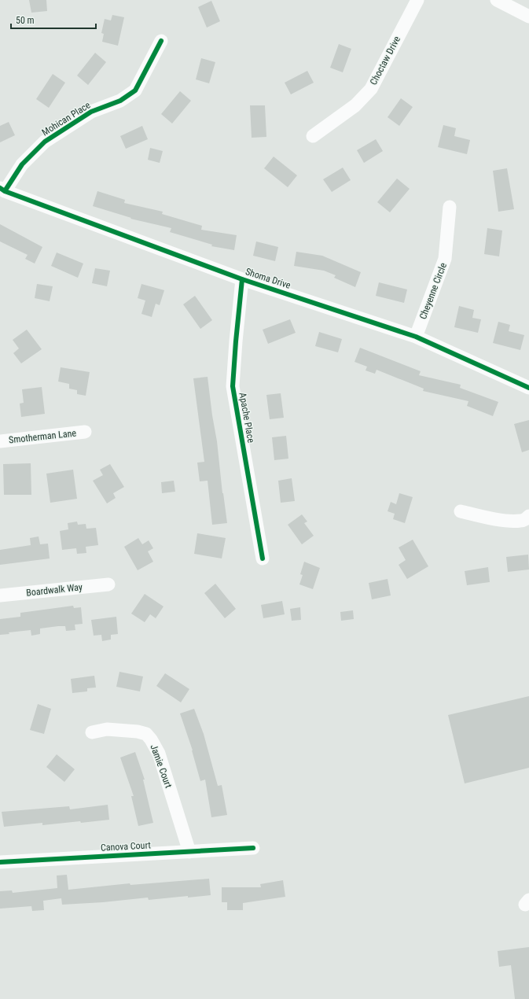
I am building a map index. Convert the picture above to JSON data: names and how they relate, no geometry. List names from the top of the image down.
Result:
{
  "streets": {
    "street": [
      "Choctaw Drive",
      "Mohican Place",
      "Shoma Drive",
      "Cheyenne Circle",
      "Apache Place",
      "Smotherman Lane",
      "Boardwalk Way",
      "Jamie Court",
      "Canova Court"
    ]
  },
  "crossings": [
    ["Mohican Place", "Shoma Drive"],
    ["Shoma Drive", "Cheyenne Circle"],
    ["Shoma Drive", "Apache Place"],
    ["Jamie Court", "Canova Court"]
  ],
  "scale_bar": "50 m"
}
